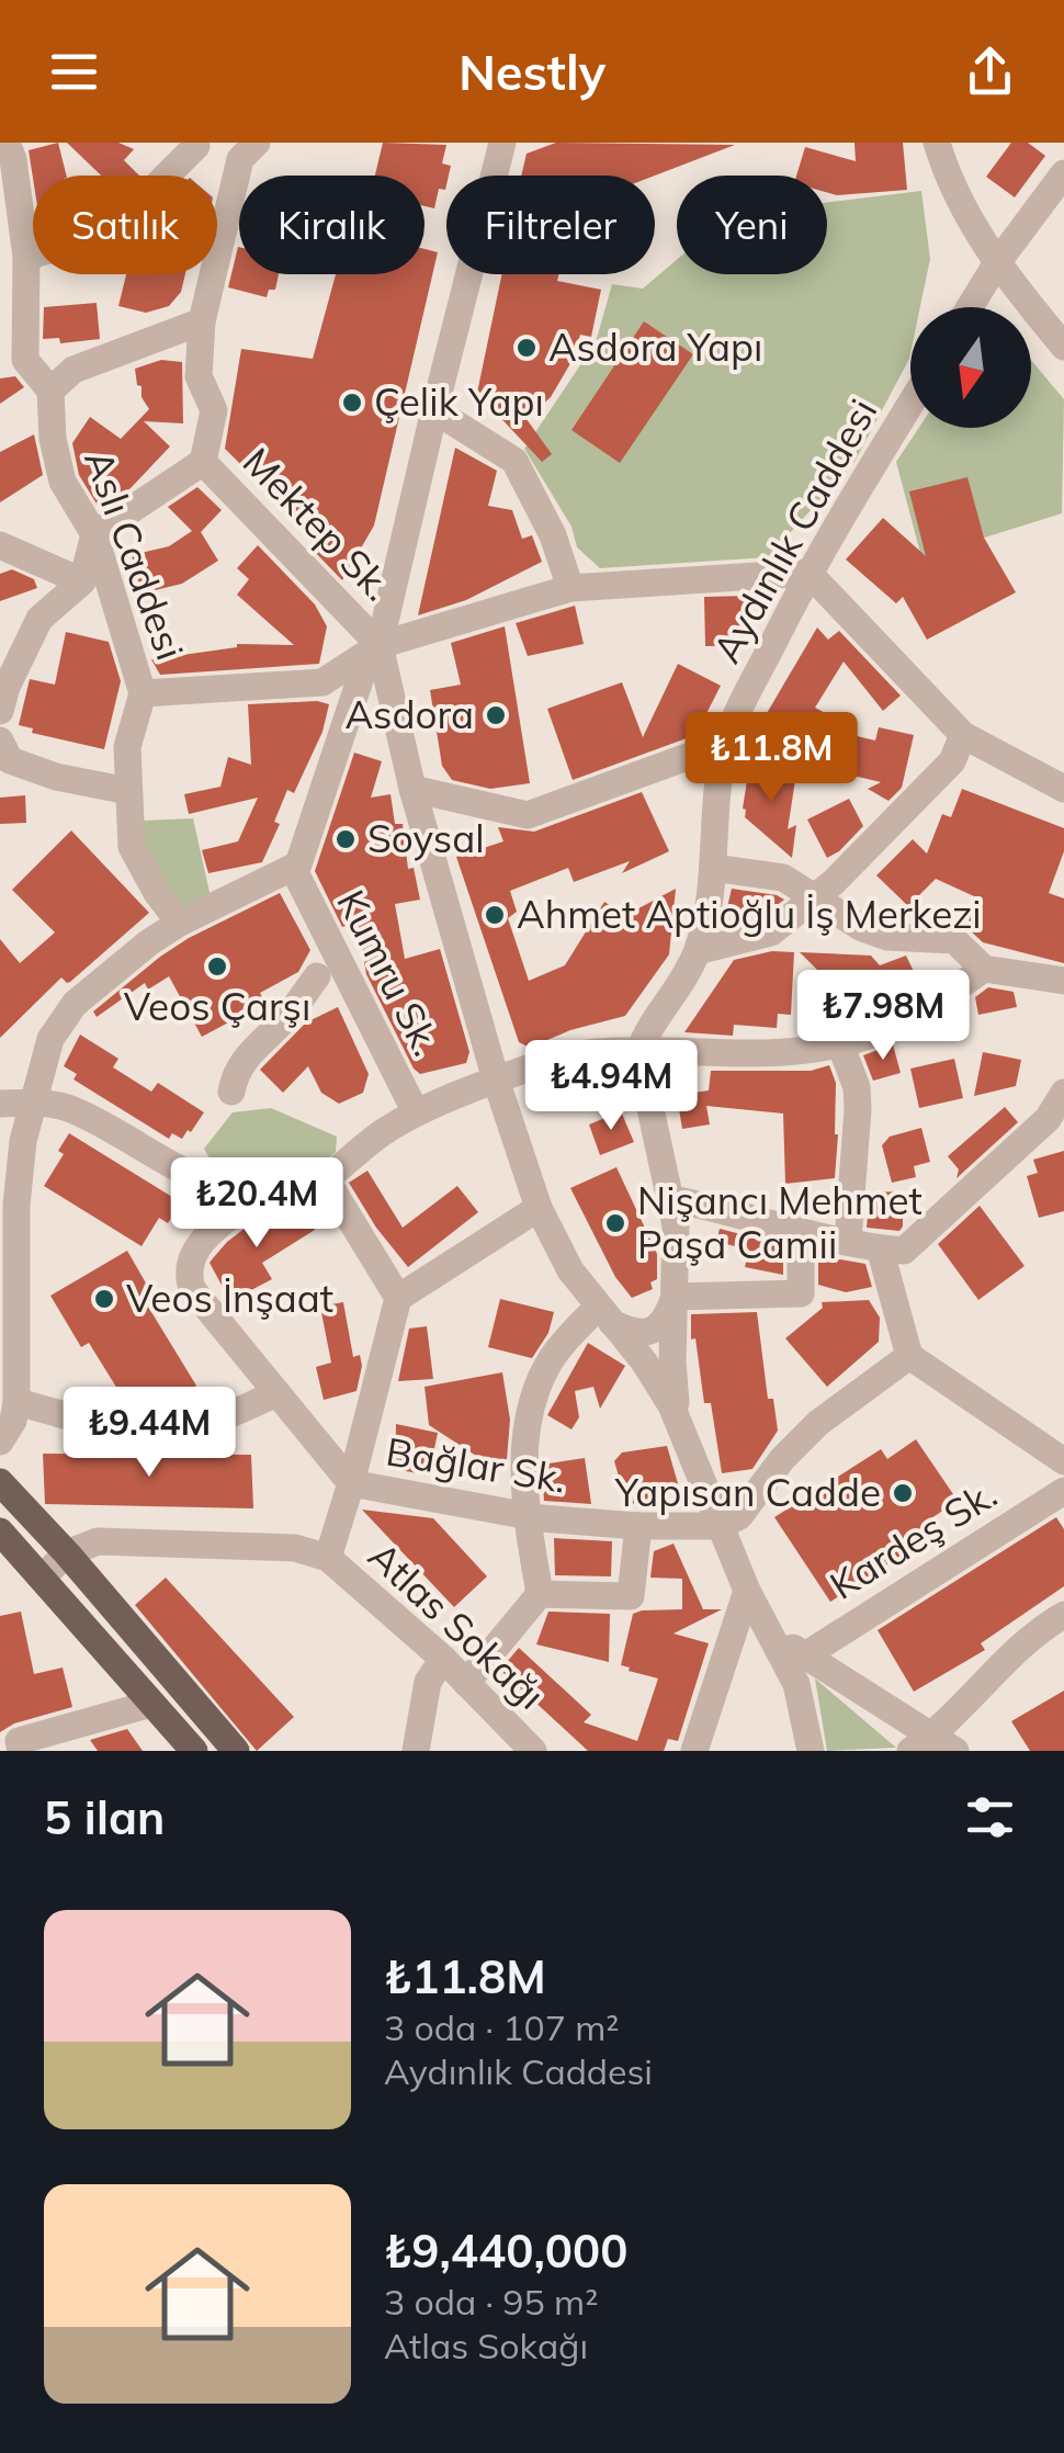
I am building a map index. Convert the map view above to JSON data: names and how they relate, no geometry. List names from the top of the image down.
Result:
{
  "streets": {
    "street": [
      "Mektep Sk.",
      "Aydınlık Caddesi",
      "Aslı Caddesi",
      "Kumru Sk.",
      "Bağlar Sk.",
      "Kardeş Sk.",
      "Atlas Sokağı"
    ]
  },
  "crossings": [
    ["Bağlar Sk.", "Atlas Sokağı"]
  ],
  "places": [
    "Asdora Yapı",
    "Çelik Yapı",
    "Asdora",
    "Soysal",
    "Ahmet Aptioğlu İş Merkezi",
    "Veos Çarşı",
    "Nişancı Mehmet Paşa Camii",
    "Veos İnşaat",
    "Yapısan Cadde"
  ],
  "north": "bottom",
  "page": {
    "header": "Nestly",
    "chip": [
      "Satılık",
      "Kiralık",
      "Filtreler",
      "Yeni"
    ],
    "price": [
      "₺11.8M",
      "₺7.98M",
      "₺4.94M",
      "₺20.4M",
      "₺9.44M"
    ],
    "heading": "5 ilan",
    "list": [
      {
        "name": "₺11.8M",
        "note": "3 oda · 107 m² · Aydınlık Caddesi"
      },
      {
        "name": "₺9,440,000",
        "note": "3 oda · 95 m² · Atlas Sokağı"
      }
    ]
  }
}
